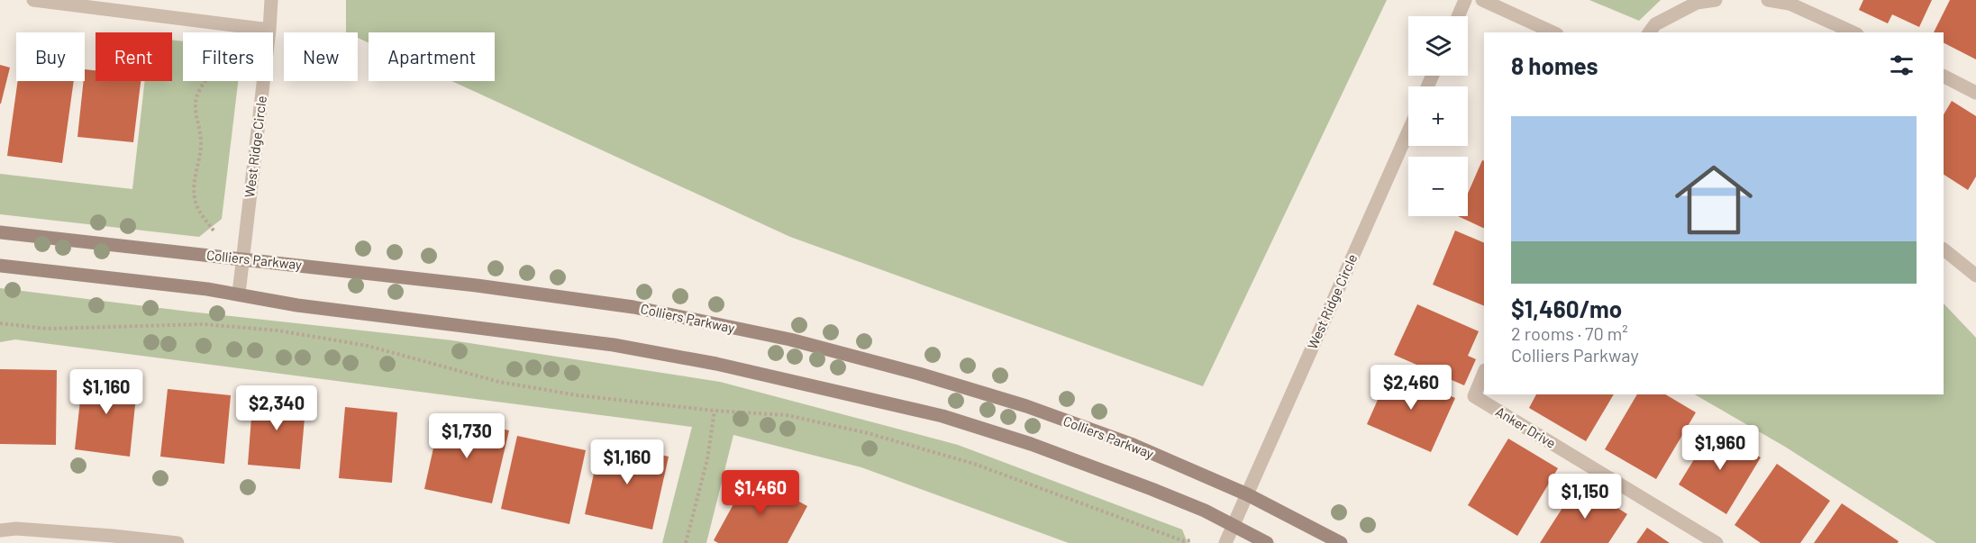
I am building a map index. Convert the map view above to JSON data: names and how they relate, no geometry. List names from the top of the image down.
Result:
{
  "streets": {
    "street": ["West Ridge Circle", "Colliers Parkway", "Anker Drive"]
  },
  "crossings": [
    ["West Ridge Circle", "Colliers Parkway"]
  ],
  "page": {
    "map_buttons": ["+", "−"],
    "chip": [
      "Buy",
      "Rent",
      "Filters",
      "New",
      "Apartment"
    ],
    "heading": "8 homes",
    "list": [
      {
        "name": "$1,460/mo",
        "note": "2 rooms · 70 m² · Colliers Parkway"
      }
    ],
    "price": [
      "$2,460",
      "$1,160",
      "$2,340",
      "$1,730",
      "$1,960",
      "$1,160",
      "$1,460",
      "$1,150"
    ]
  }
}
